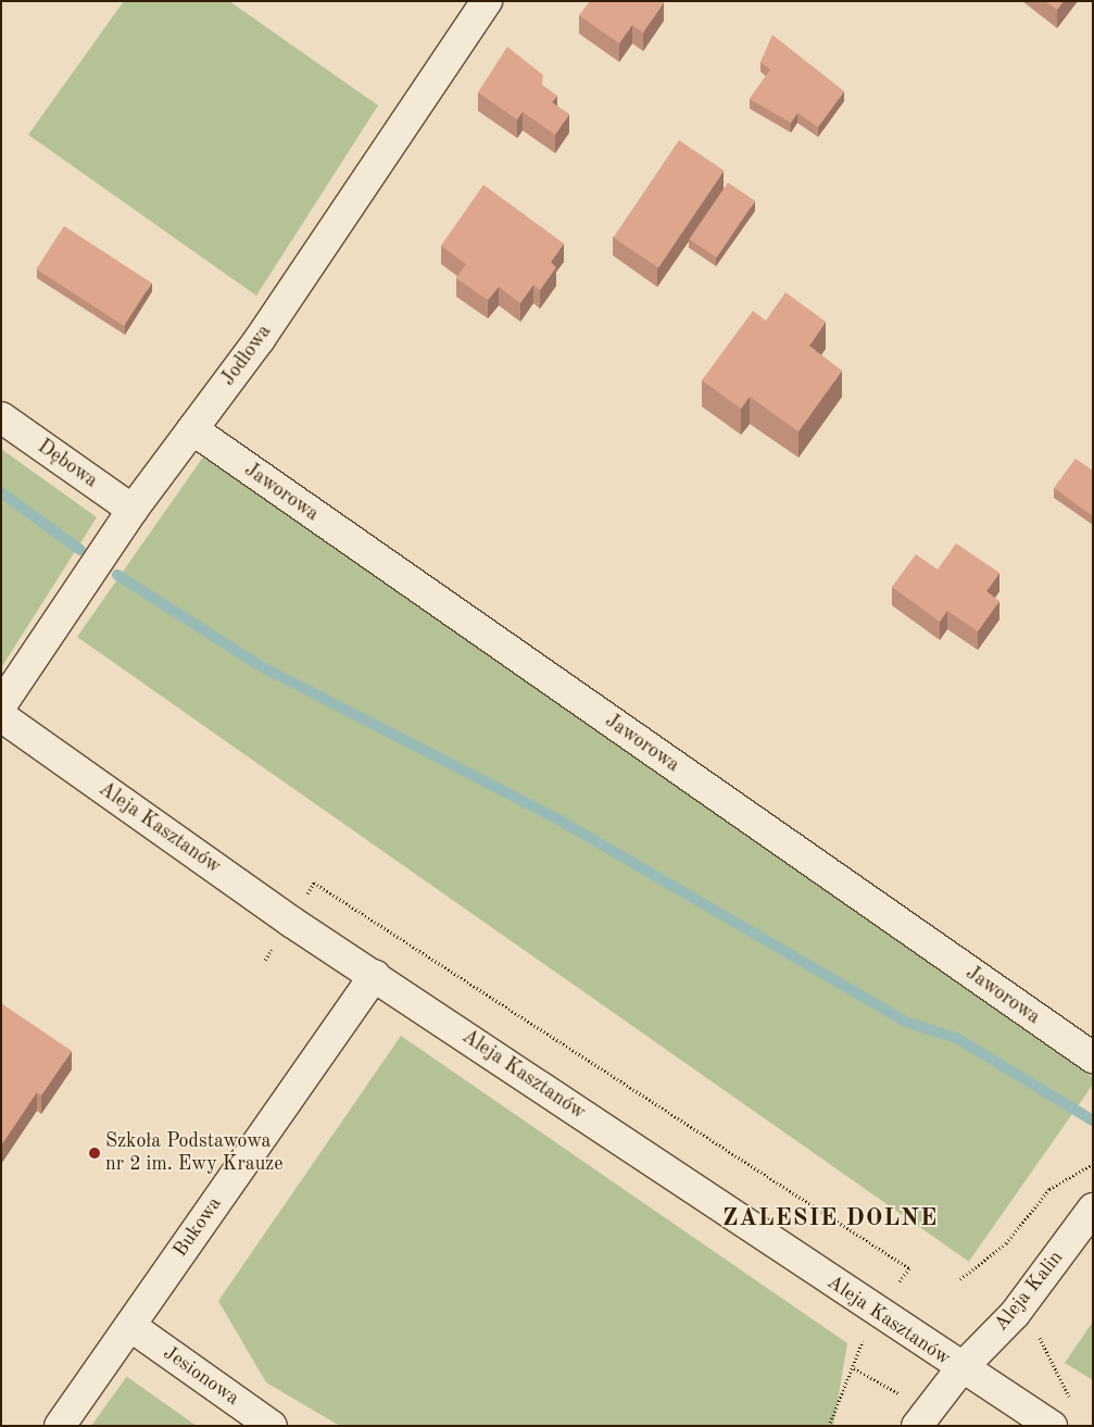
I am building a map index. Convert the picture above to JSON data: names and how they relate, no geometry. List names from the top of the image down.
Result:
{
  "streets": {
    "street": [
      "Jodłowa",
      "Dębowa",
      "Jaworowa",
      "Aleja Kasztanów",
      "Bukowa",
      "Aleja Kalin",
      "Jesionowa"
    ]
  },
  "crossings": [
    ["Jodłowa", "Dębowa"],
    ["Jodłowa", "Jaworowa"],
    ["Aleja Kasztanów", "Bukowa"],
    ["Aleja Kasztanów", "Aleja Kalin"],
    ["Bukowa", "Jesionowa"]
  ],
  "districts": ["ZALESIE DOLNE"],
  "places": ["Szkoła Podstawowa nr 2 im. Ewy Krauze"]
}
